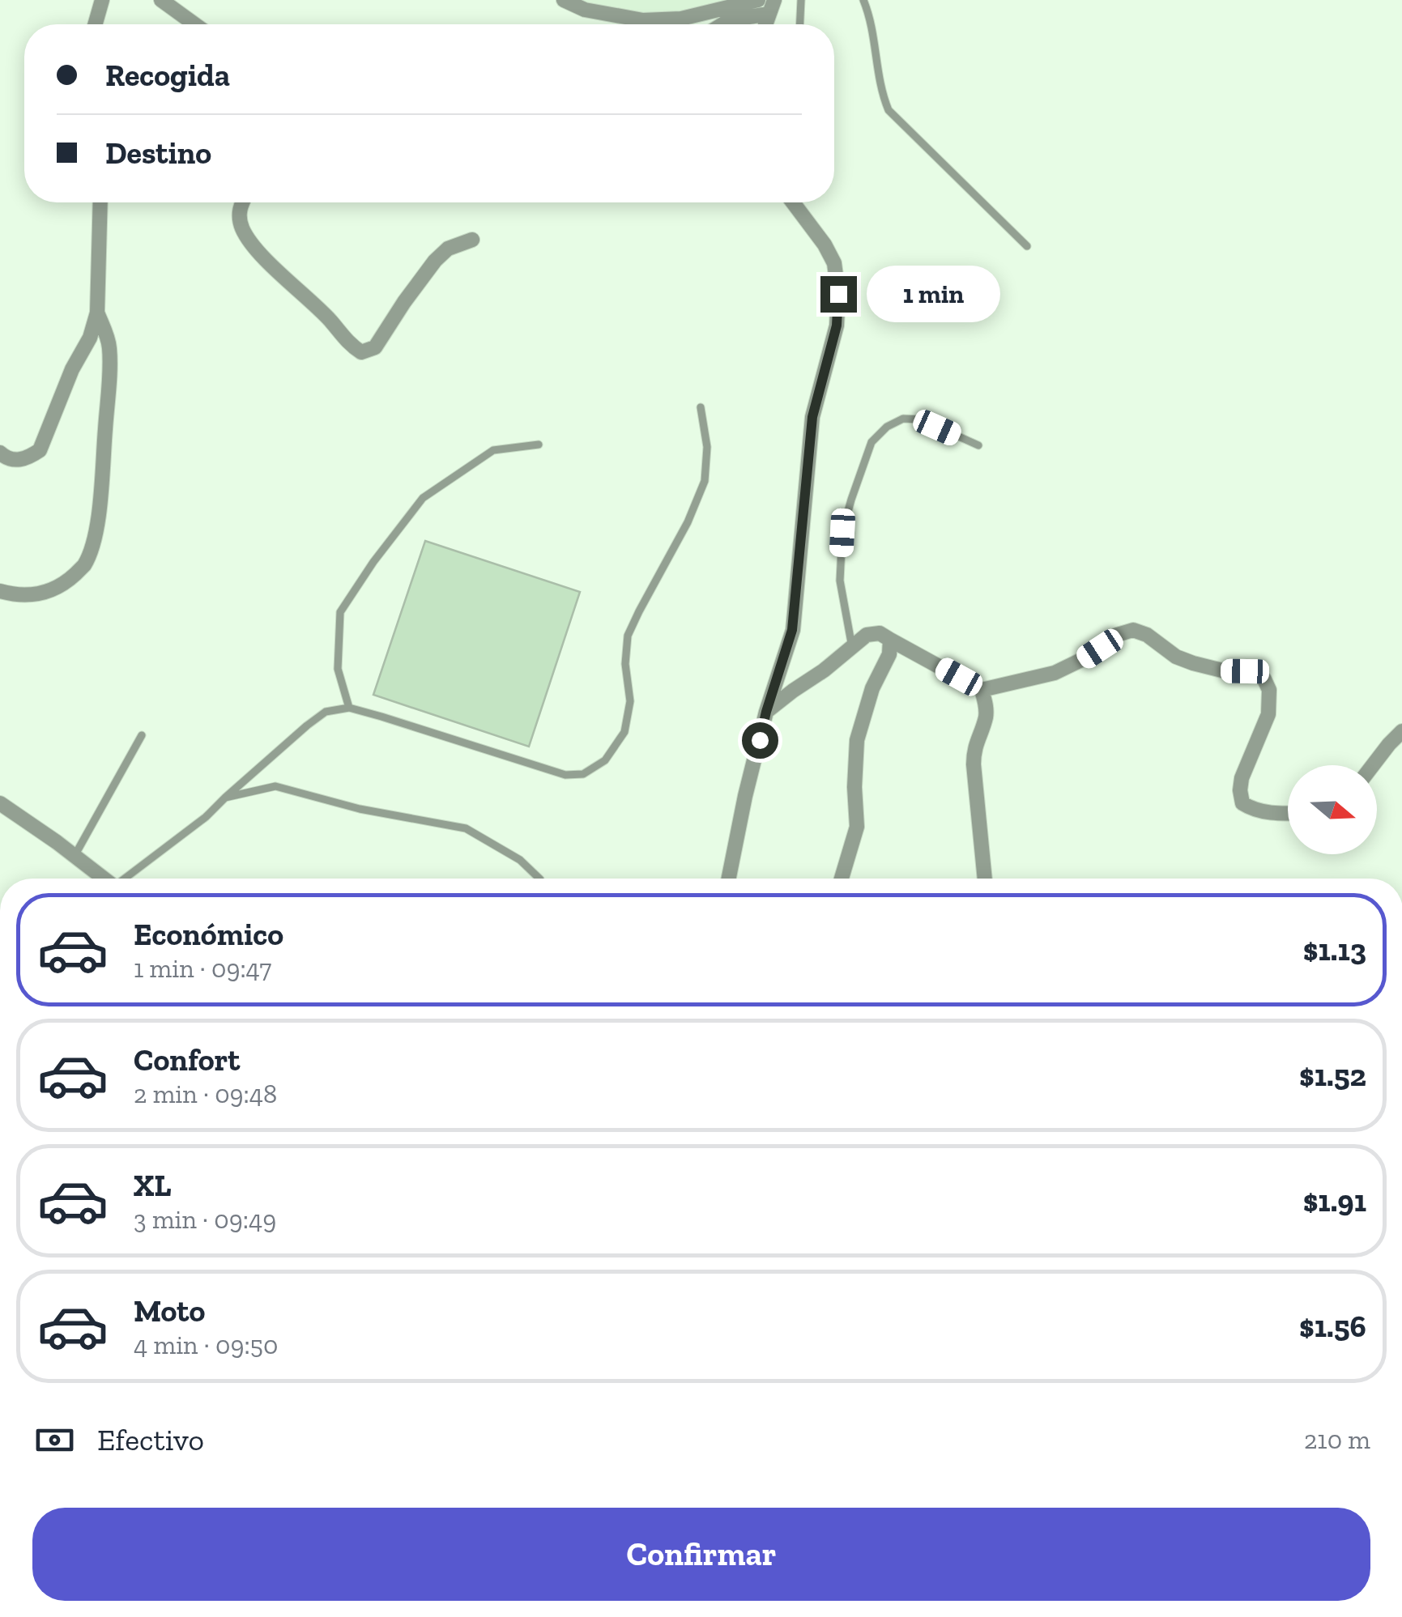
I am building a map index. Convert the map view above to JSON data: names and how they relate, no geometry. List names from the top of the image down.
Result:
{
  "north": "right",
  "page": {
    "banner": ["Recogida", "Destino"],
    "bubble": "1 min",
    "list": [
      {
        "name": "Económico",
        "note": "1 min · 09:47",
        "value": "$1.13"
      },
      {
        "name": "Confort",
        "note": "2 min · 09:48",
        "value": "$1.52"
      },
      {
        "name": "XL",
        "note": "3 min · 09:49",
        "value": "$1.91"
      },
      {
        "name": "Moto",
        "note": "4 min · 09:50",
        "value": "$1.56"
      }
    ],
    "pay": ["Efectivo", "210 m"],
    "buttons": "Confirmar"
  }
}
